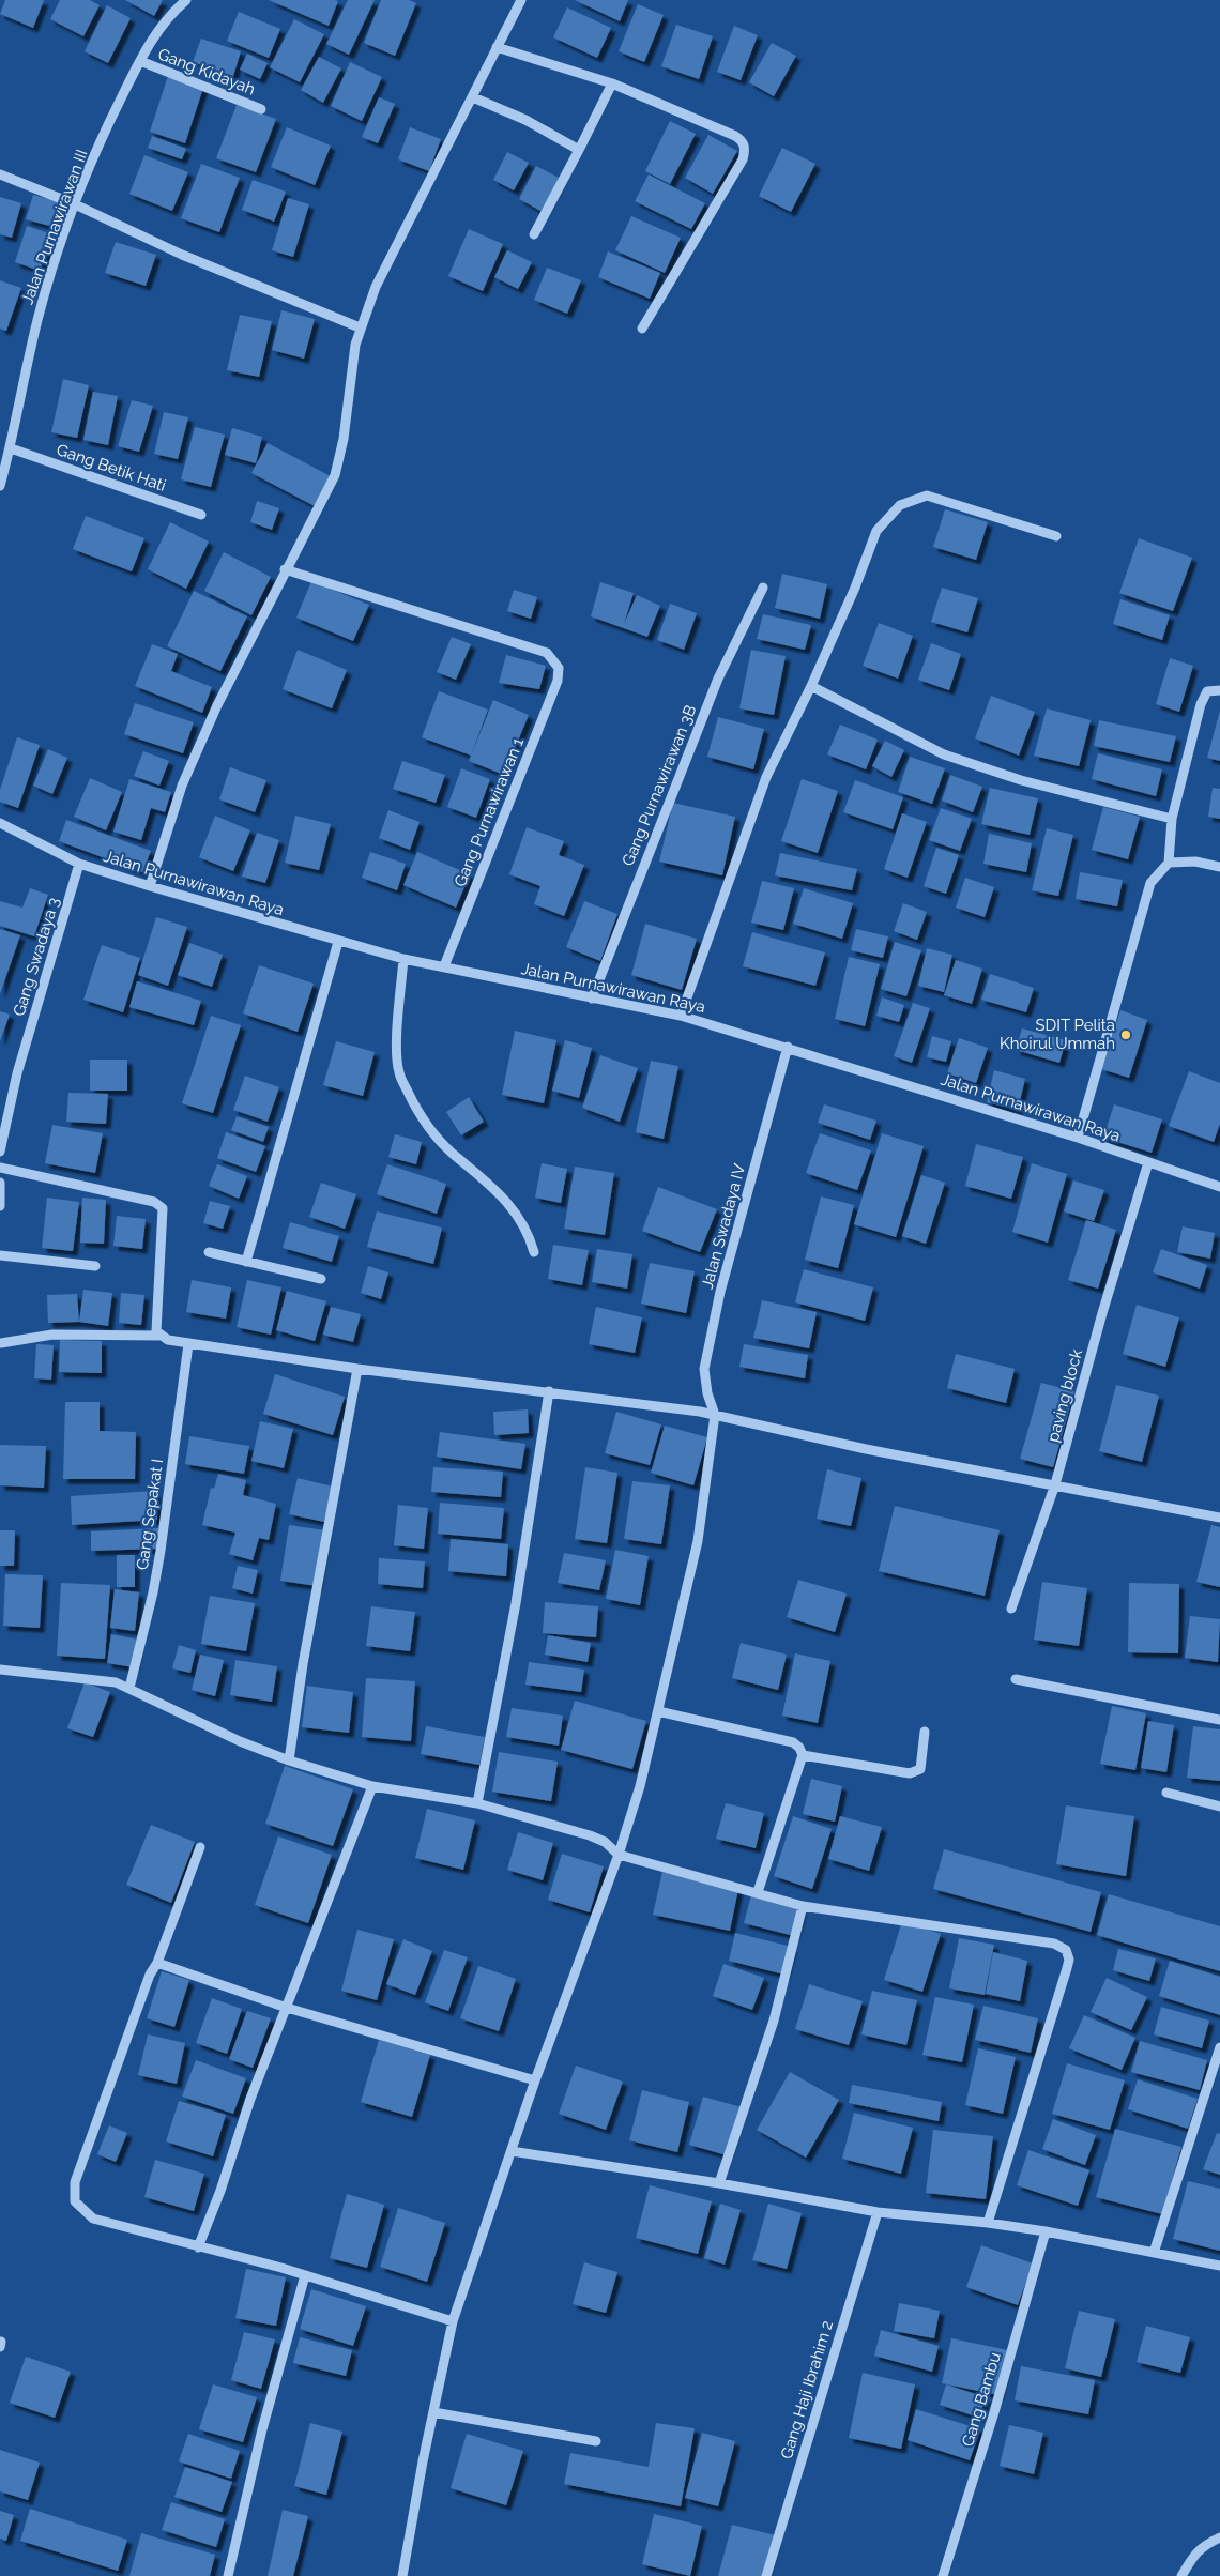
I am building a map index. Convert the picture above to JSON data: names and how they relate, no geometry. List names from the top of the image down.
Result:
{
  "streets": {
    "street": [
      "Gang Kidayah",
      "Jalan Purnawirawan III",
      "Gang Betik Hati",
      "Gang Purnawirawan 3B",
      "Gang Purnawirawan 1",
      "Jalan Purnawirawan Raya",
      "Gang Swadaya 3",
      "Jalan Swadaya IV",
      "paving block",
      "Gang Sepakat I",
      "Gang Haji Ibrahim 2",
      "Gang Bambu"
    ]
  },
  "crossings": [
    ["Gang Kidayah", "Jalan Purnawirawan III"],
    ["Jalan Purnawirawan III", "Gang Betik Hati"],
    ["Gang Purnawirawan 3B", "Jalan Purnawirawan Raya"],
    ["Gang Purnawirawan 1", "Jalan Purnawirawan Raya"],
    ["Jalan Purnawirawan Raya", "Gang Swadaya 3"],
    ["Jalan Purnawirawan Raya", "Jalan Swadaya IV"],
    ["Jalan Purnawirawan Raya", "paving block"]
  ],
  "places": ["SDIT Pelita Khoirul Ummah"]
}
